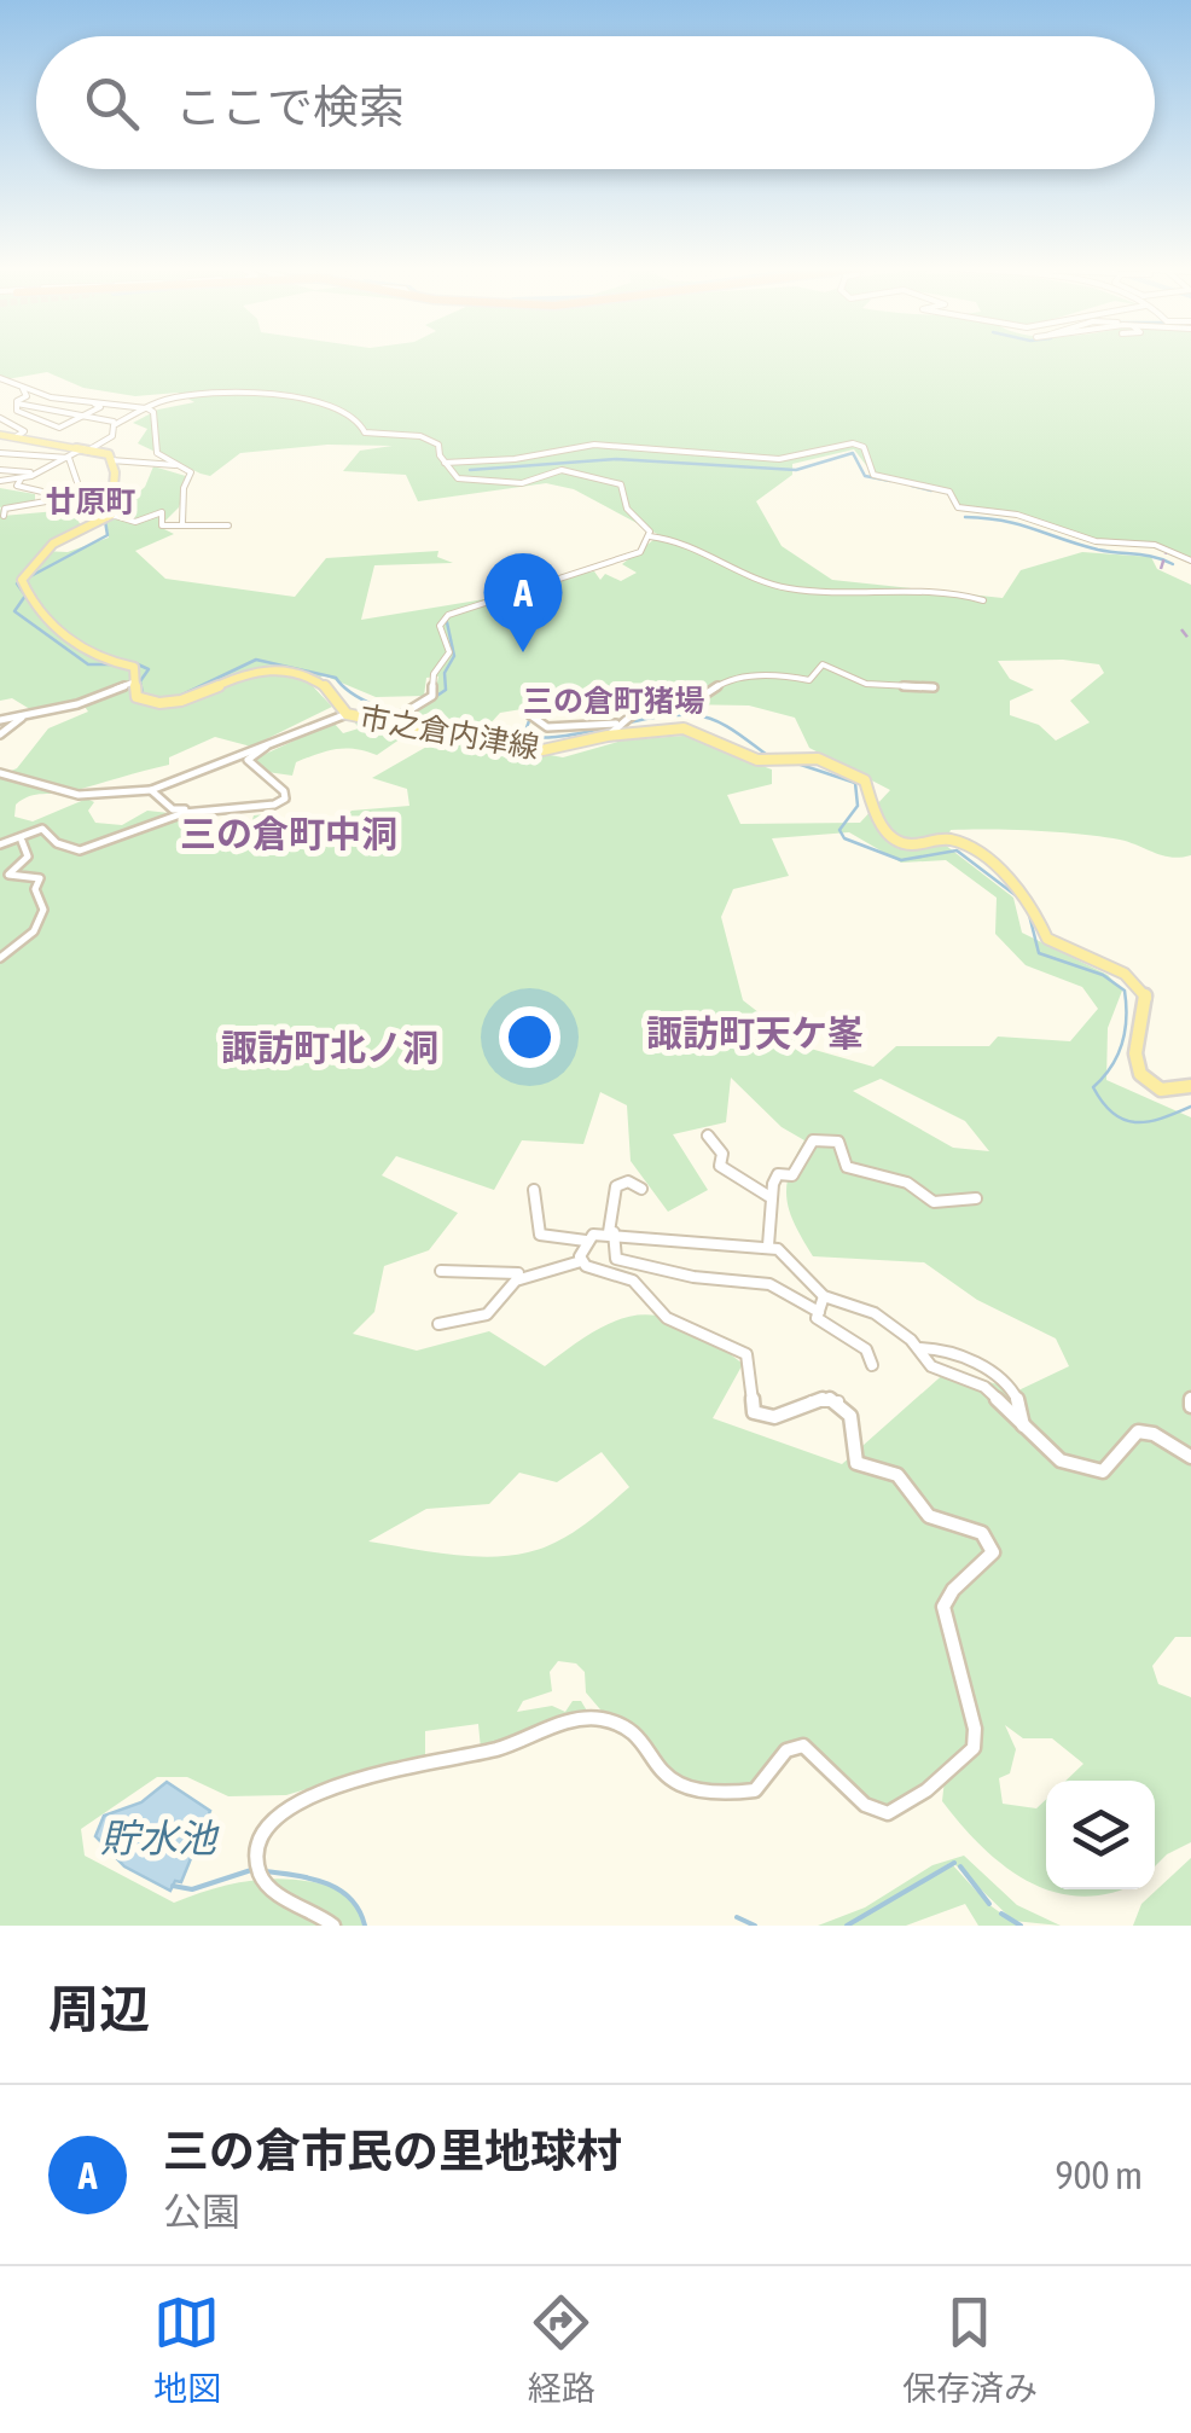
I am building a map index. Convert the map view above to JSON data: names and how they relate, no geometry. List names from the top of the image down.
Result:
{
  "streets": {
    "main road": ["市之倉内津線"]
  },
  "districts": [
    "廿原町",
    "三の倉町猪場",
    "三の倉町中洞",
    "諏訪町天ケ峯",
    "諏訪町北ノ洞"
  ],
  "water": ["貯水池"],
  "page": {
    "search": "ここで検索",
    "pins": "A",
    "heading": "周辺",
    "list": [
      {
        "mark": "A",
        "name": "三の倉市民の里地球村",
        "note": "公園",
        "value": "900 m"
      }
    ],
    "nav": ["地図", "経路", "保存済み"]
  }
}
